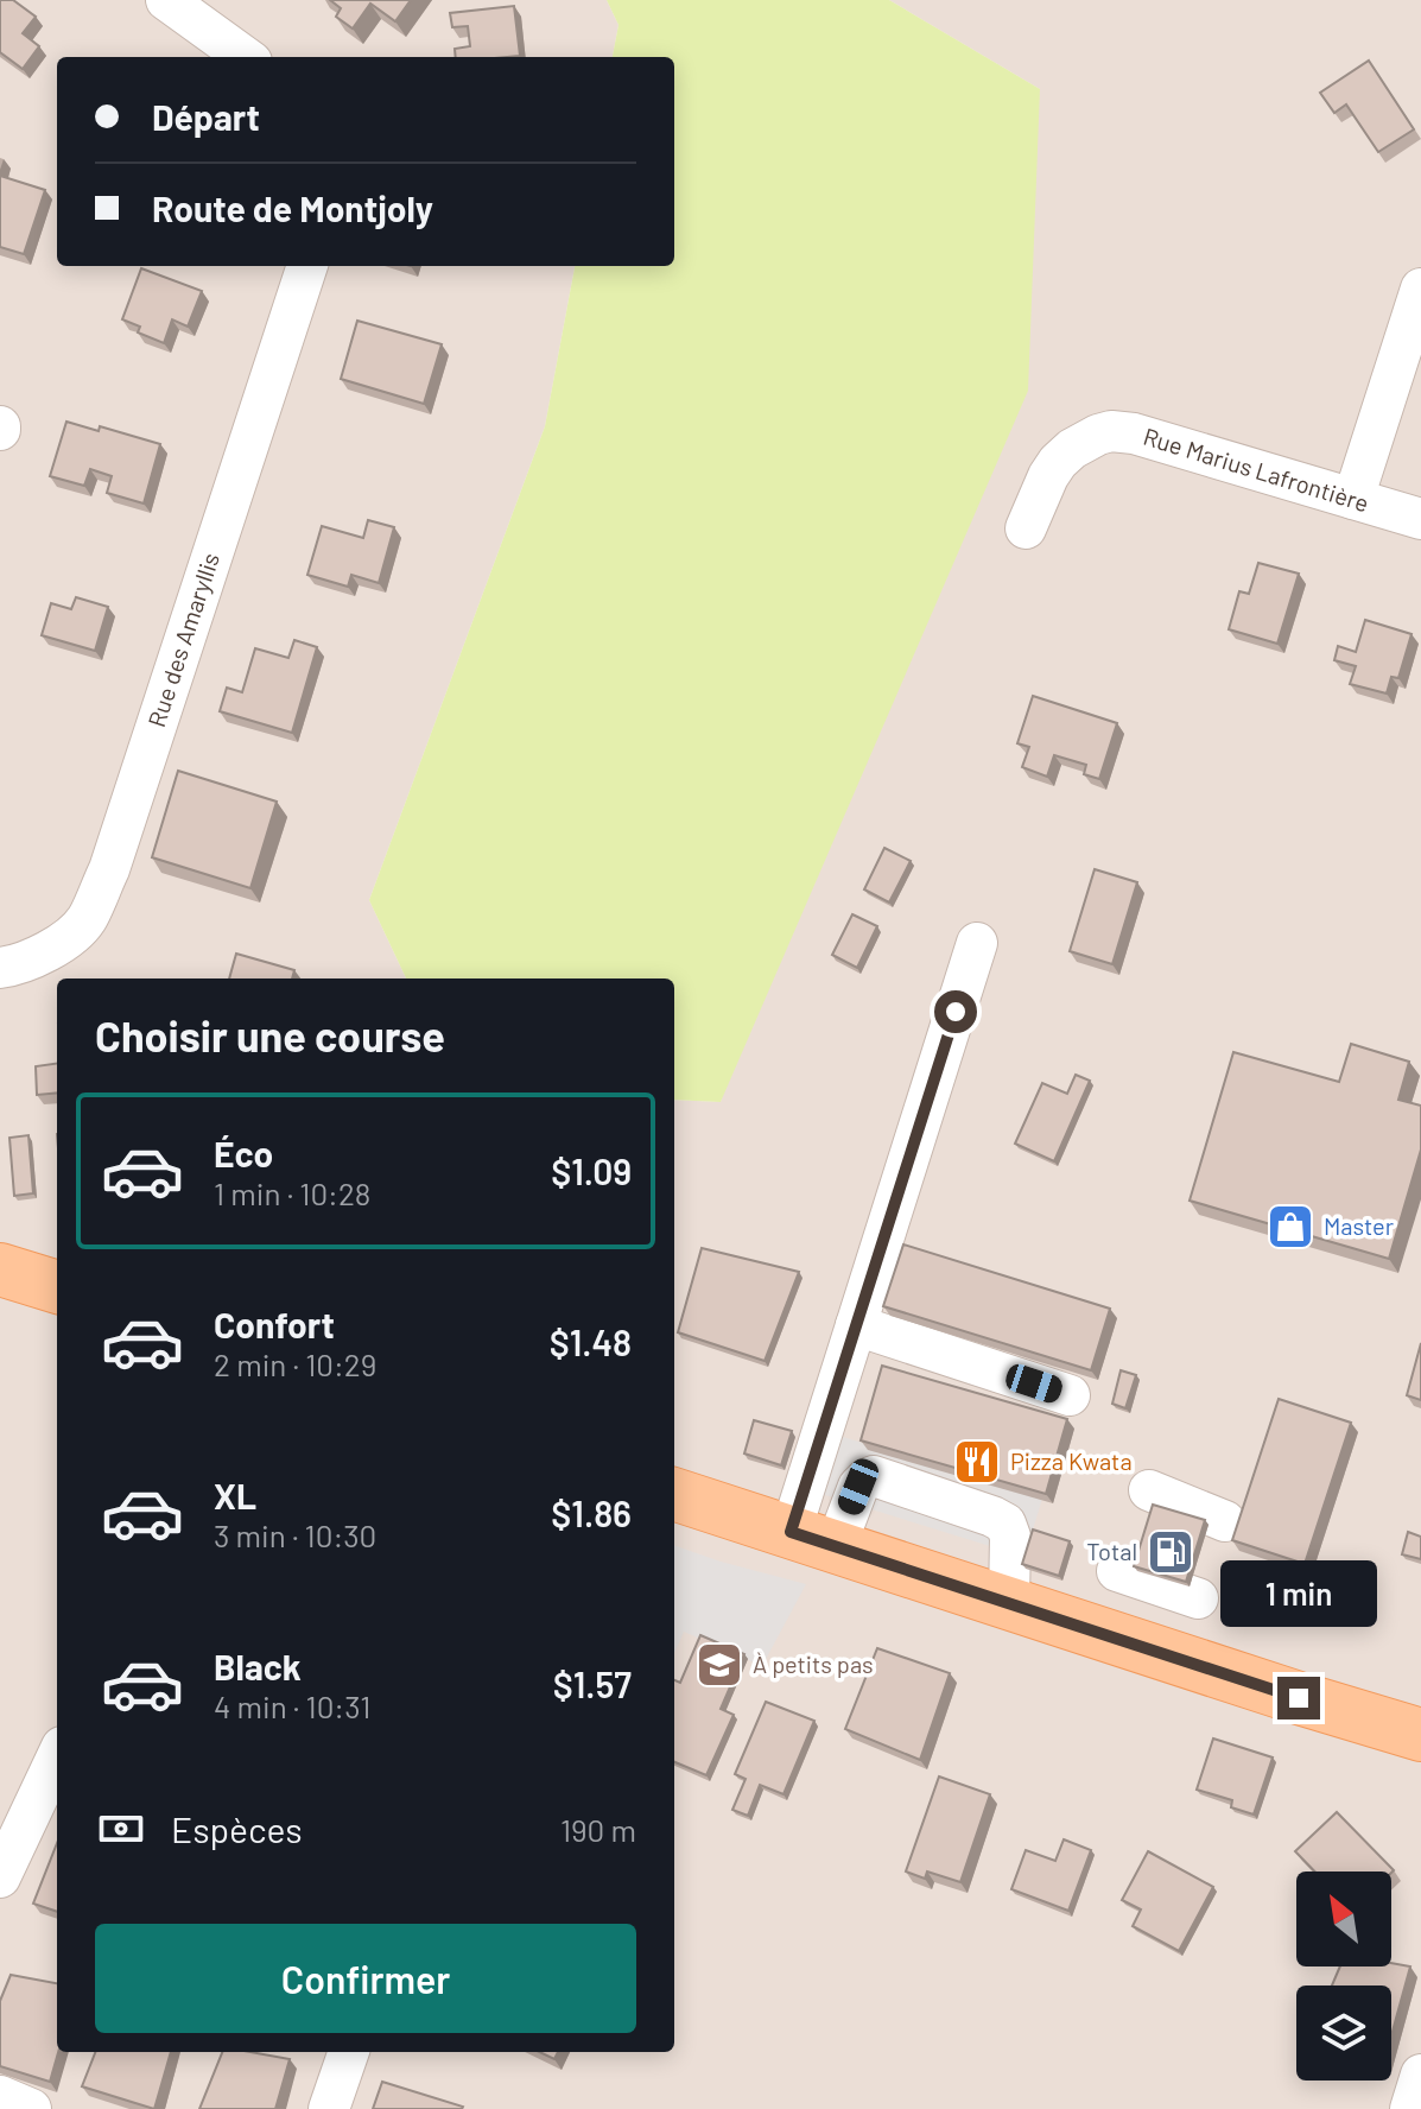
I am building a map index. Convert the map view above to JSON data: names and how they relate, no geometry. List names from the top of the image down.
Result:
{
  "streets": {
    "street": ["Rue Marius Lafrontière", "Rue des Amaryllis"]
  },
  "places": {
    "shop": ["Master"],
    "restaurant": ["Pizza Kwata"],
    "fuel station": ["Total"],
    "school or university": ["À petits pas"]
  },
  "north": "top left",
  "page": {
    "banner": ["Départ", "Route de Montjoly"],
    "heading": "Choisir une course",
    "list": [
      {
        "name": "Éco",
        "note": "1 min · 10:28",
        "value": "$1.09"
      },
      {
        "name": "Confort",
        "note": "2 min · 10:29",
        "value": "$1.48"
      },
      {
        "name": "XL",
        "note": "3 min · 10:30",
        "value": "$1.86"
      },
      {
        "name": "Black",
        "note": "4 min · 10:31",
        "value": "$1.57"
      }
    ],
    "bubble": "1 min",
    "pay": ["Espèces", "190 m"],
    "buttons": "Confirmer"
  }
}
